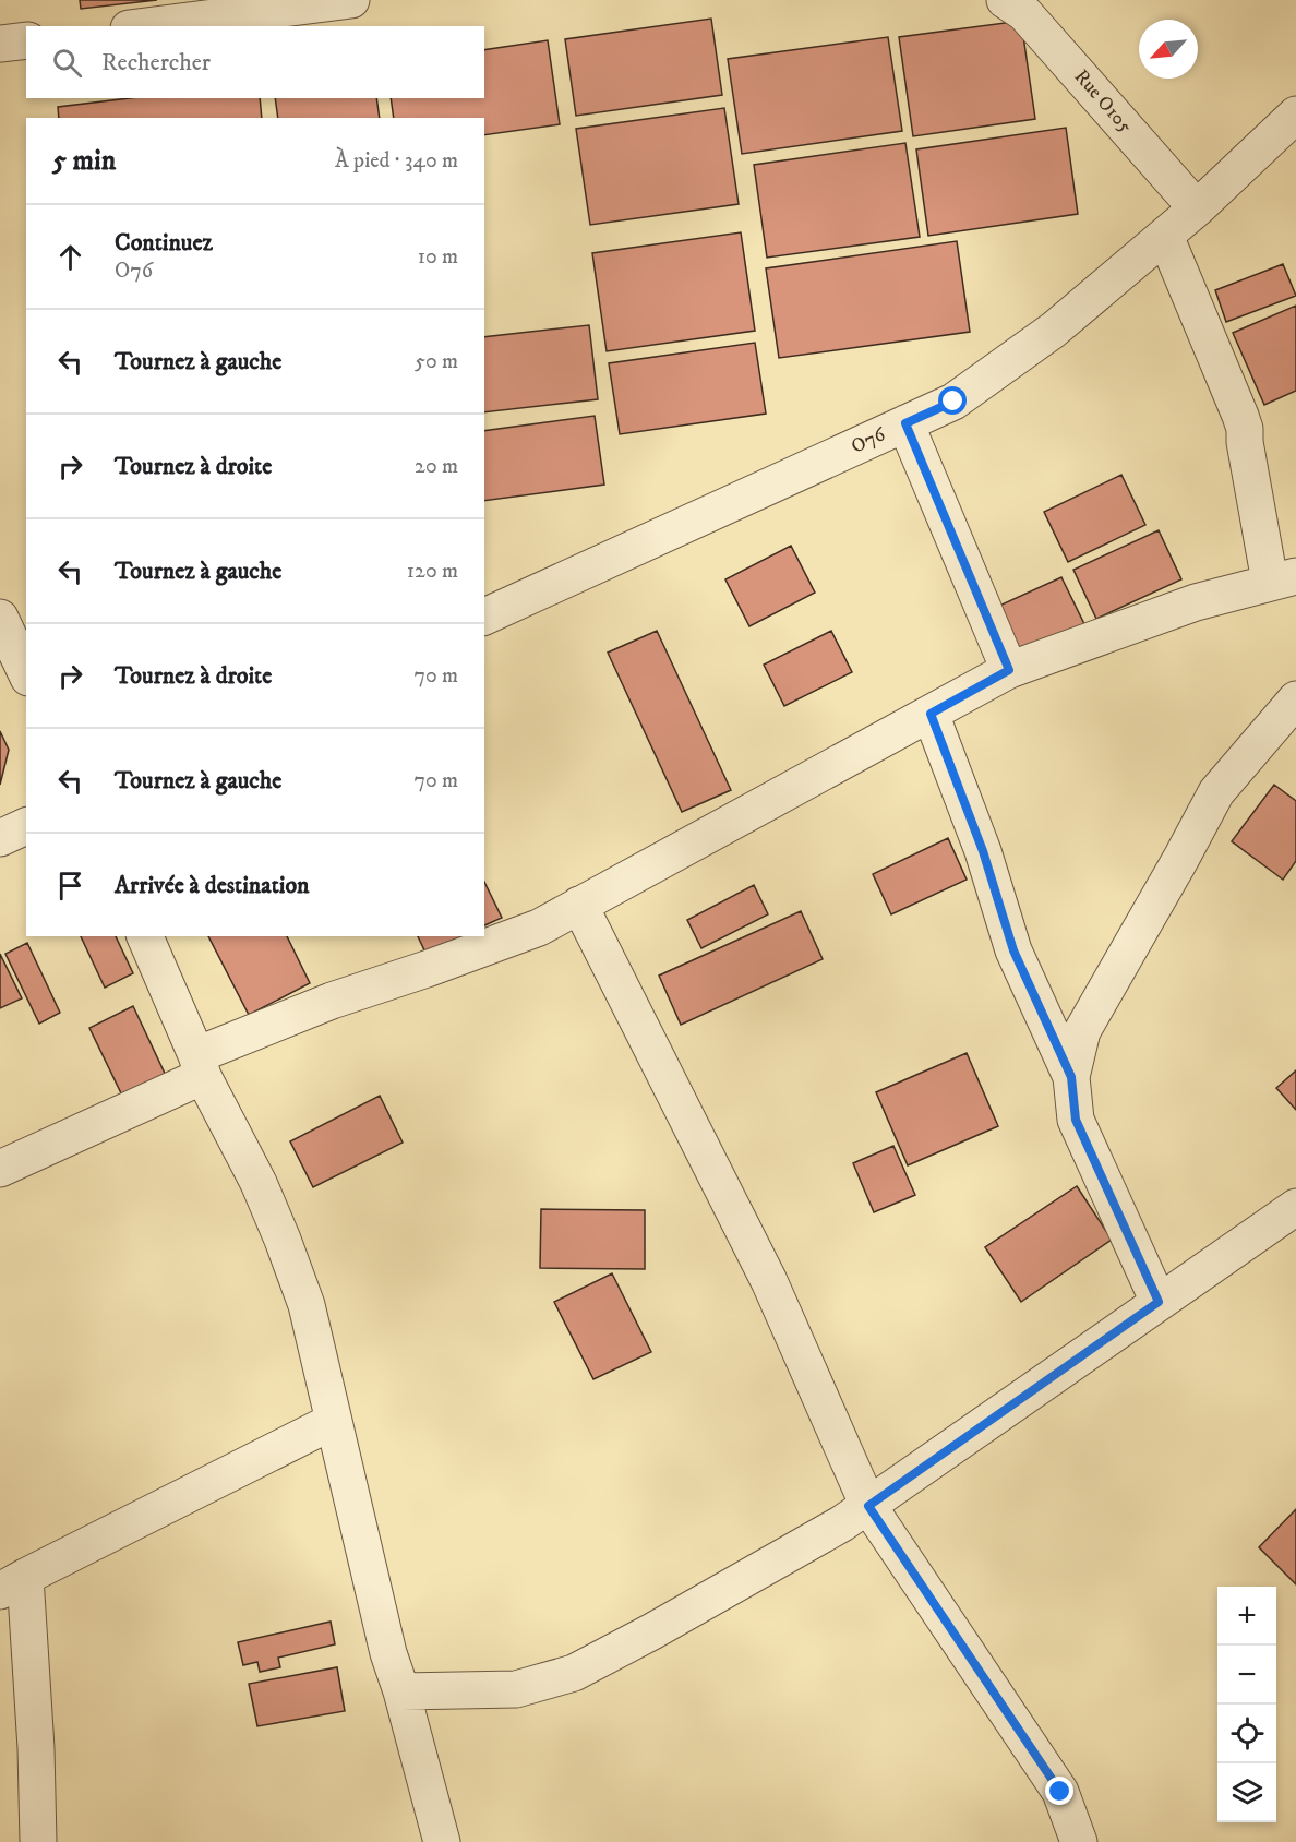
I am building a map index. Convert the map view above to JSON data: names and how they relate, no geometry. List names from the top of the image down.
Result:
{
  "streets": {
    "street": ["Rue O105", "O76"]
  },
  "crossings": [
    ["Rue O105", "O76"]
  ],
  "north": "bottom left",
  "page": {
    "search": "Rechercher",
    "heading": ["5 min", "À pied · 340 m"],
    "list": [
      ["Continuez", "O76", "10 m"],
      ["Tournez à gauche", "50 m"],
      ["Tournez à droite", "20 m"],
      ["Tournez à gauche", "120 m"],
      ["Tournez à droite", "70 m"],
      ["Tournez à gauche", "70 m"],
      "Arrivée à destination"
    ],
    "map_buttons": ["+", "−"]
  }
}
